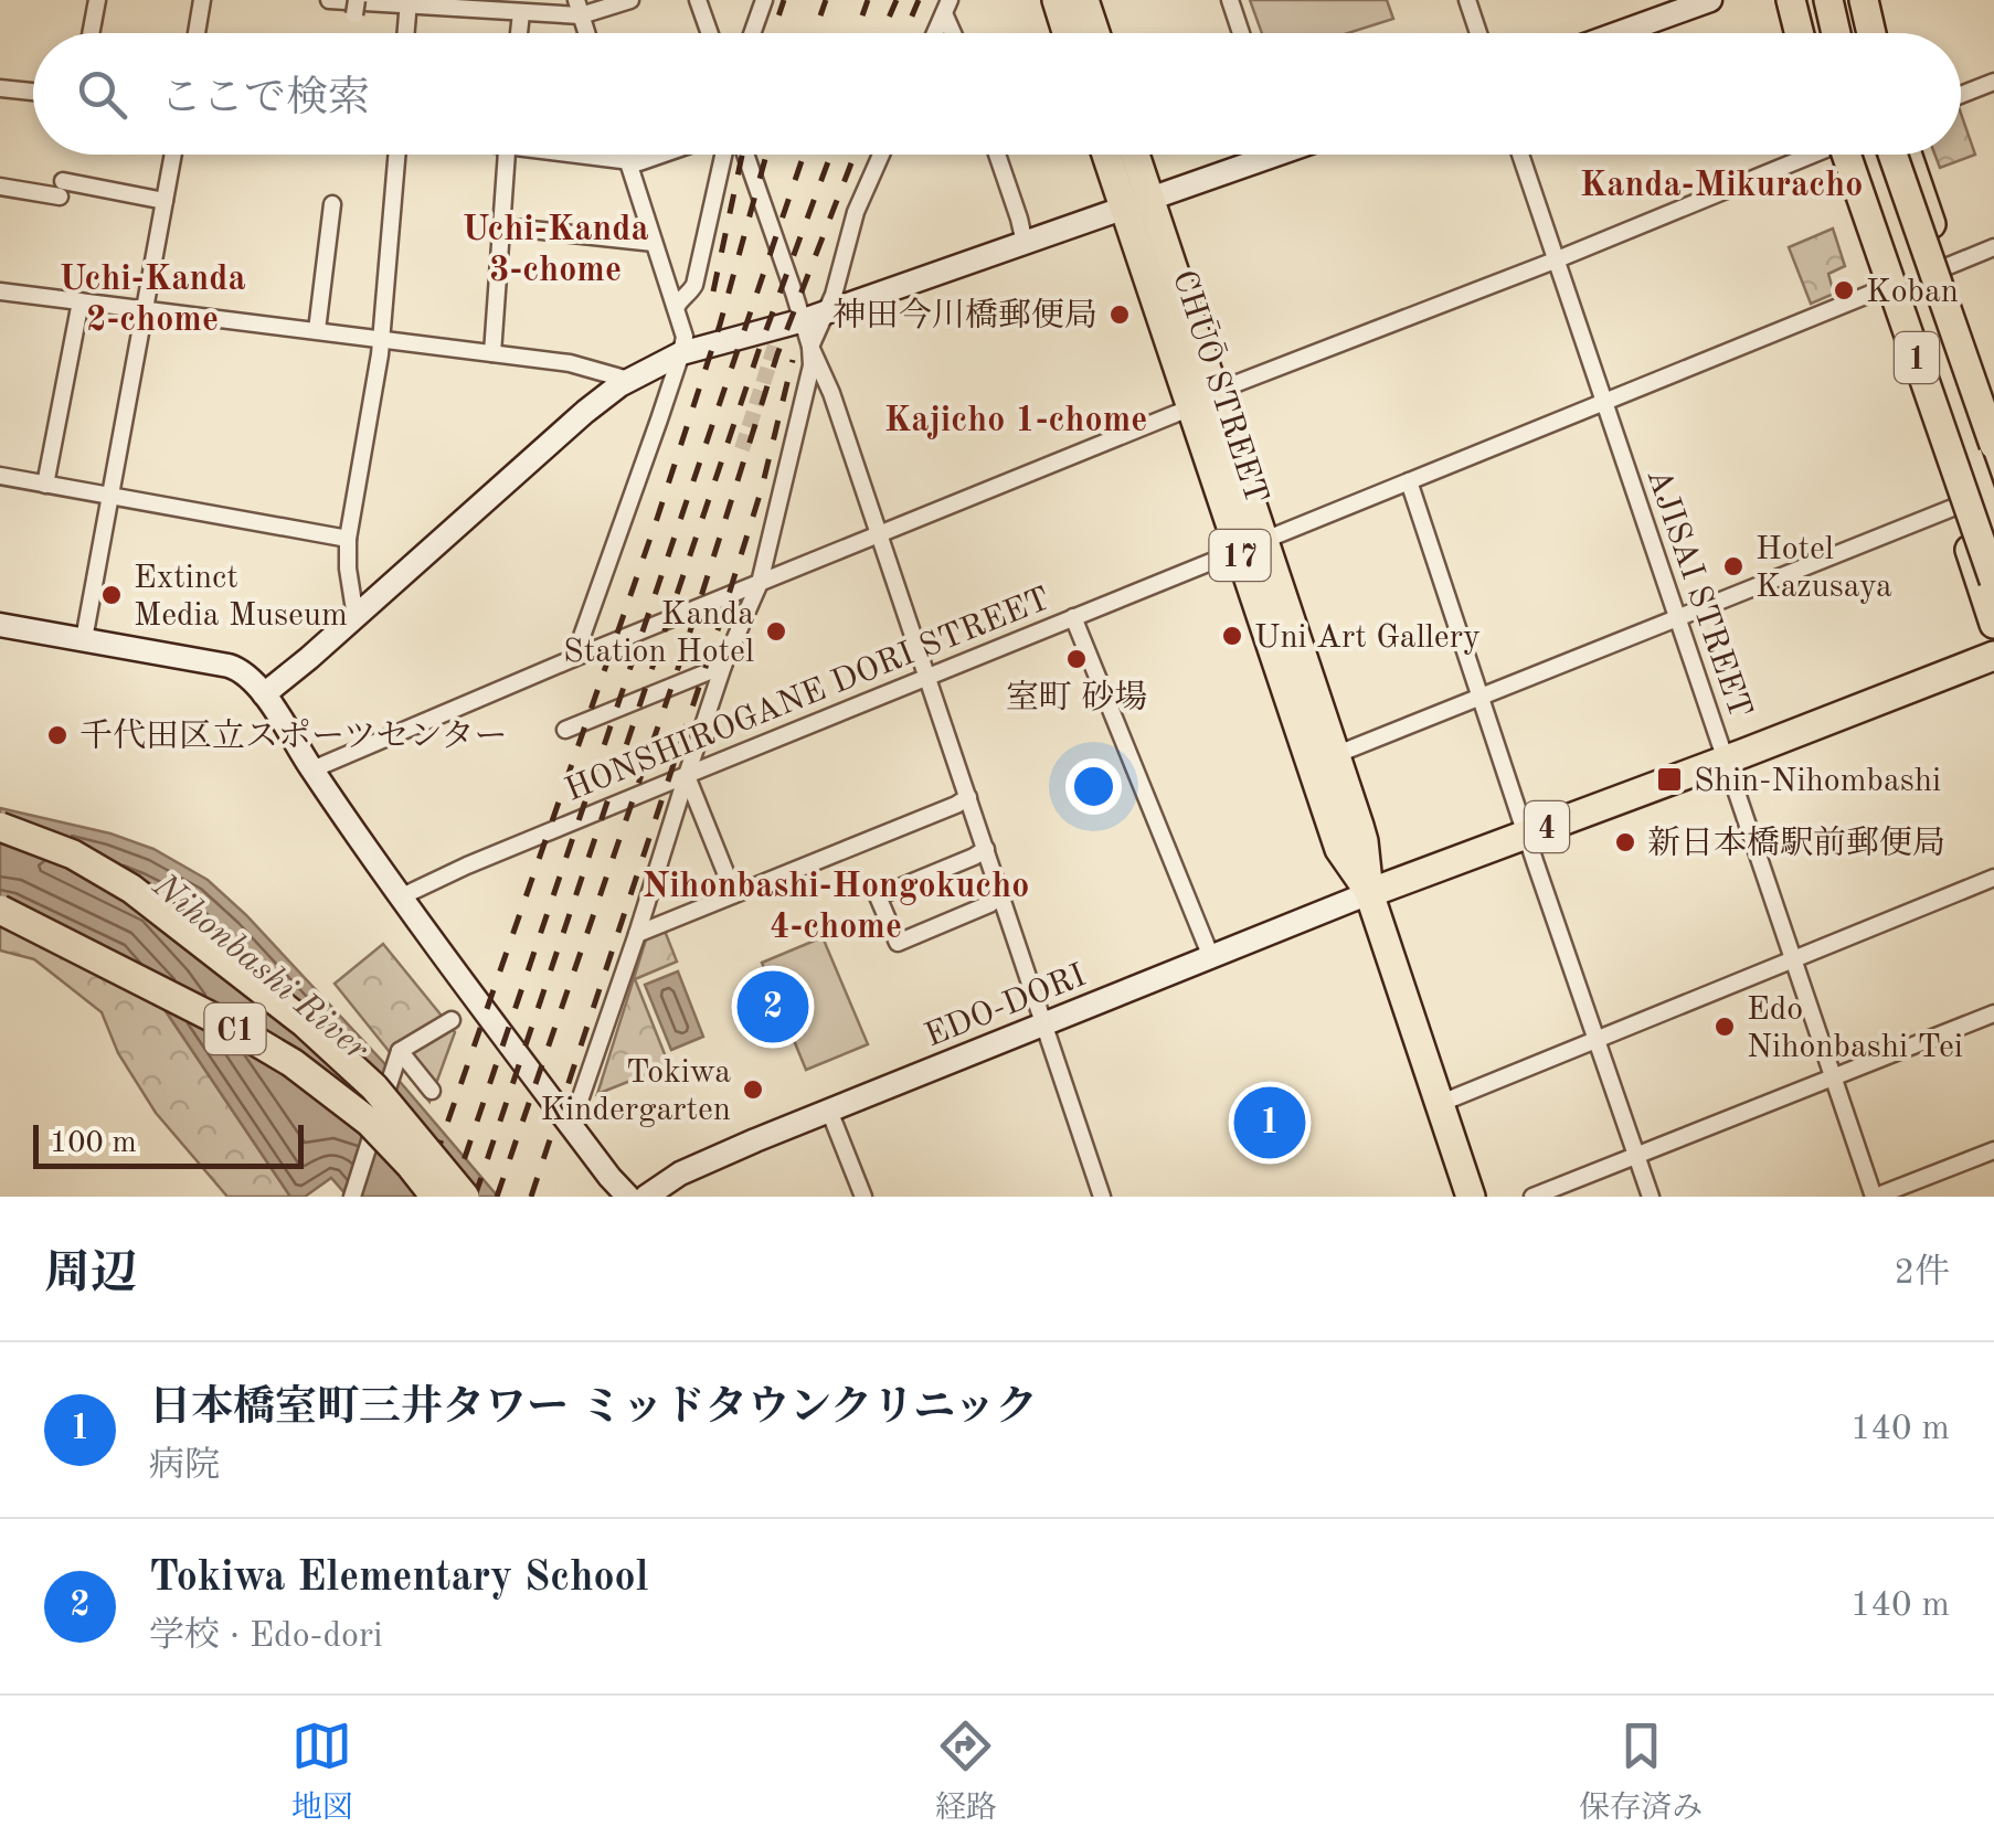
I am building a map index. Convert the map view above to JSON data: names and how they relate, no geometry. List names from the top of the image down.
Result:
{
  "streets": {
    "highway": [
      "1",
      "CHŪŌ STREET",
      "17",
      "4",
      "C1"
    ],
    "main road": ["EDO-DORI"],
    "street": ["AJISAI STREET", "HONSHIROGANE DORI STREET"]
  },
  "crossings": [
    ["CHŪŌ STREET", "17"],
    ["CHŪŌ STREET", "HONSHIROGANE DORI STREET"],
    ["CHŪŌ STREET", "4"],
    ["CHŪŌ STREET", "EDO-DORI"],
    ["17", "HONSHIROGANE DORI STREET"],
    ["AJISAI STREET", "HONSHIROGANE DORI STREET"],
    ["AJISAI STREET", "4"],
    ["4", "EDO-DORI"]
  ],
  "districts": [
    "Kanda-Mikuracho",
    "Uchi-Kanda 3-chome",
    "Uchi-Kanda 2-chome",
    "Kajicho 1-chome",
    "Nihonbashi-Hongokucho 4-chome"
  ],
  "water": ["Nihonbashi River"],
  "places": {
    "other": [
      "Koban",
      "神田今川橋郵便局",
      "Hotel Kazusaya",
      "Extinct Media Museum",
      "Kanda Station Hotel",
      "Uni Art Gallery",
      "室町 砂場",
      "千代田区立スポーツセンター",
      "新日本橋駅前郵便局",
      "Edo Nihonbashi Tei",
      "Tokiwa Kindergarten"
    ],
    "transit": ["Shin-Nihombashi"]
  },
  "scale_bar": "100 m",
  "page": {
    "search": "ここで検索",
    "pins": ["2", "1"],
    "scale": "100 m",
    "heading": ["周辺", "2件"],
    "list": [
      {
        "mark": "1",
        "name": "日本橋室町三井タワー ミッドタウンクリニック",
        "note": "病院",
        "value": "140 m"
      },
      {
        "mark": "2",
        "name": "Tokiwa Elementary School",
        "note": "学校 · Edo-dori",
        "value": "140 m"
      }
    ],
    "nav": ["地図", "経路", "保存済み"]
  }
}
